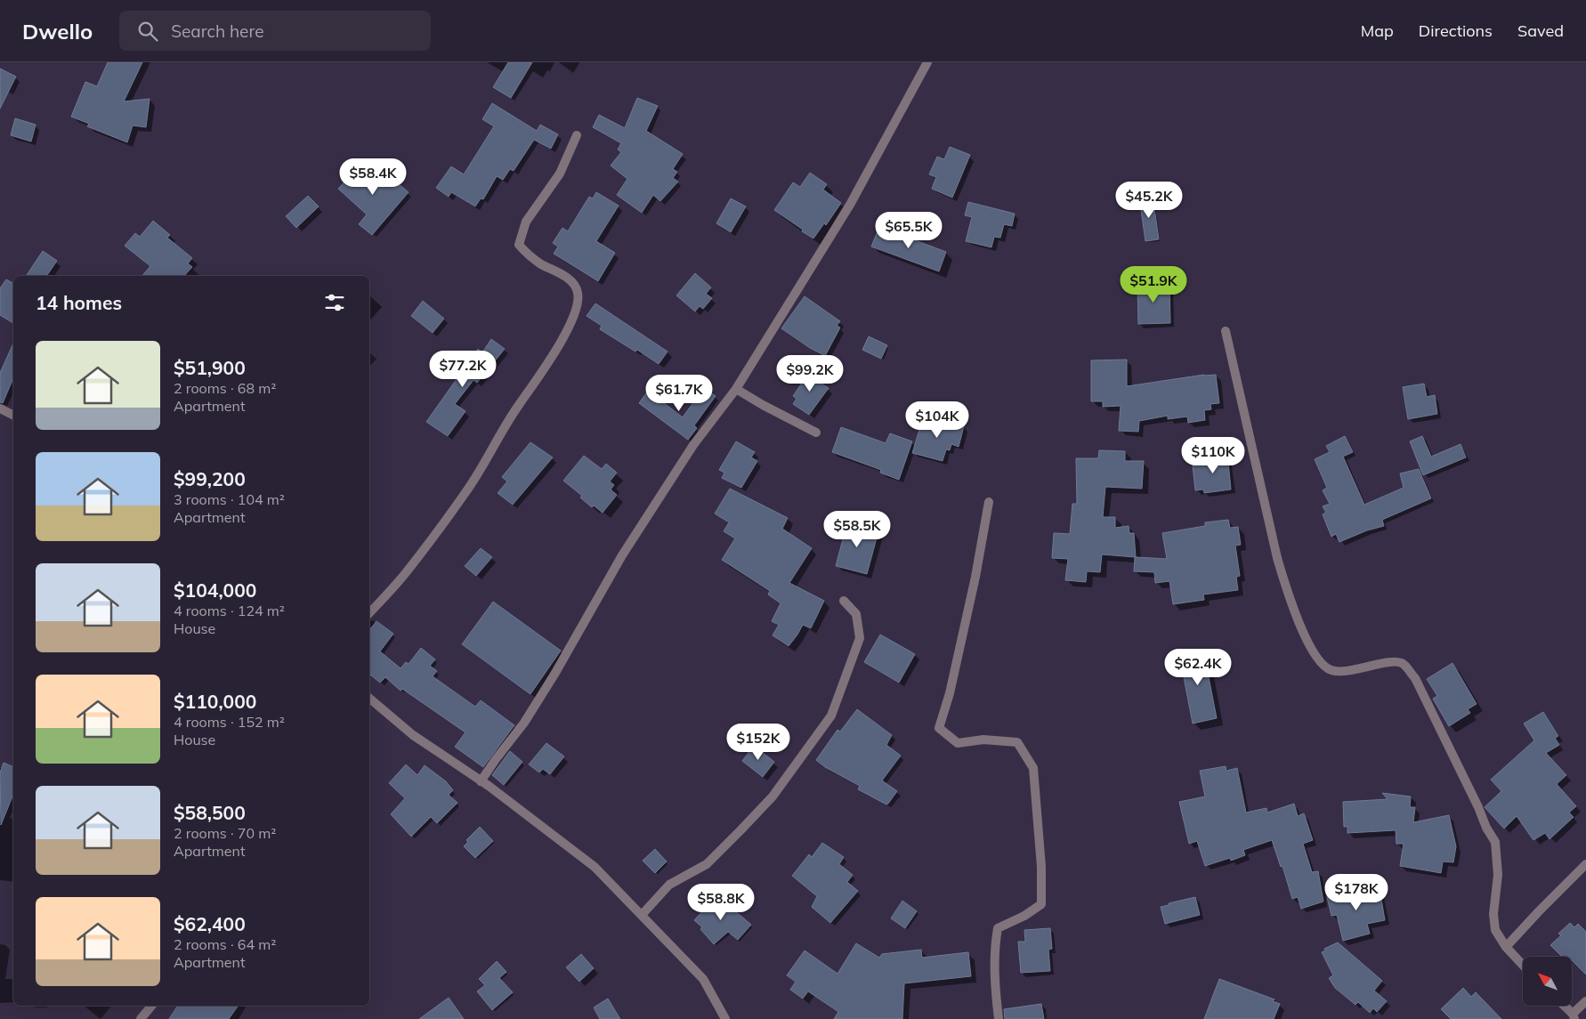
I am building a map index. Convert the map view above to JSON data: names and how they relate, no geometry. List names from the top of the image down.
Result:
{
  "north": "top left",
  "page": {
    "header": "Dwello",
    "search": "Search here",
    "nav": ["Map", "Directions", "Saved"],
    "price": [
      "$58.4K",
      "$45.2K",
      "$65.5K",
      "$51.9K",
      "$77.2K",
      "$99.2K",
      "$61.7K",
      "$104K",
      "$110K",
      "$58.5K",
      "$62.4K",
      "$152K",
      "$178K",
      "$58.8K"
    ],
    "heading": "14 homes",
    "list": [
      {
        "name": "$51,900",
        "note": "2 rooms · 68 m² · Apartment"
      },
      {
        "name": "$99,200",
        "note": "3 rooms · 104 m² · Apartment"
      },
      {
        "name": "$104,000",
        "note": "4 rooms · 124 m² · House"
      },
      {
        "name": "$110,000",
        "note": "4 rooms · 152 m² · House"
      },
      {
        "name": "$58,500",
        "note": "2 rooms · 70 m² · Apartment"
      },
      {
        "name": "$62,400",
        "note": "2 rooms · 64 m² · Apartment"
      }
    ]
  }
}
